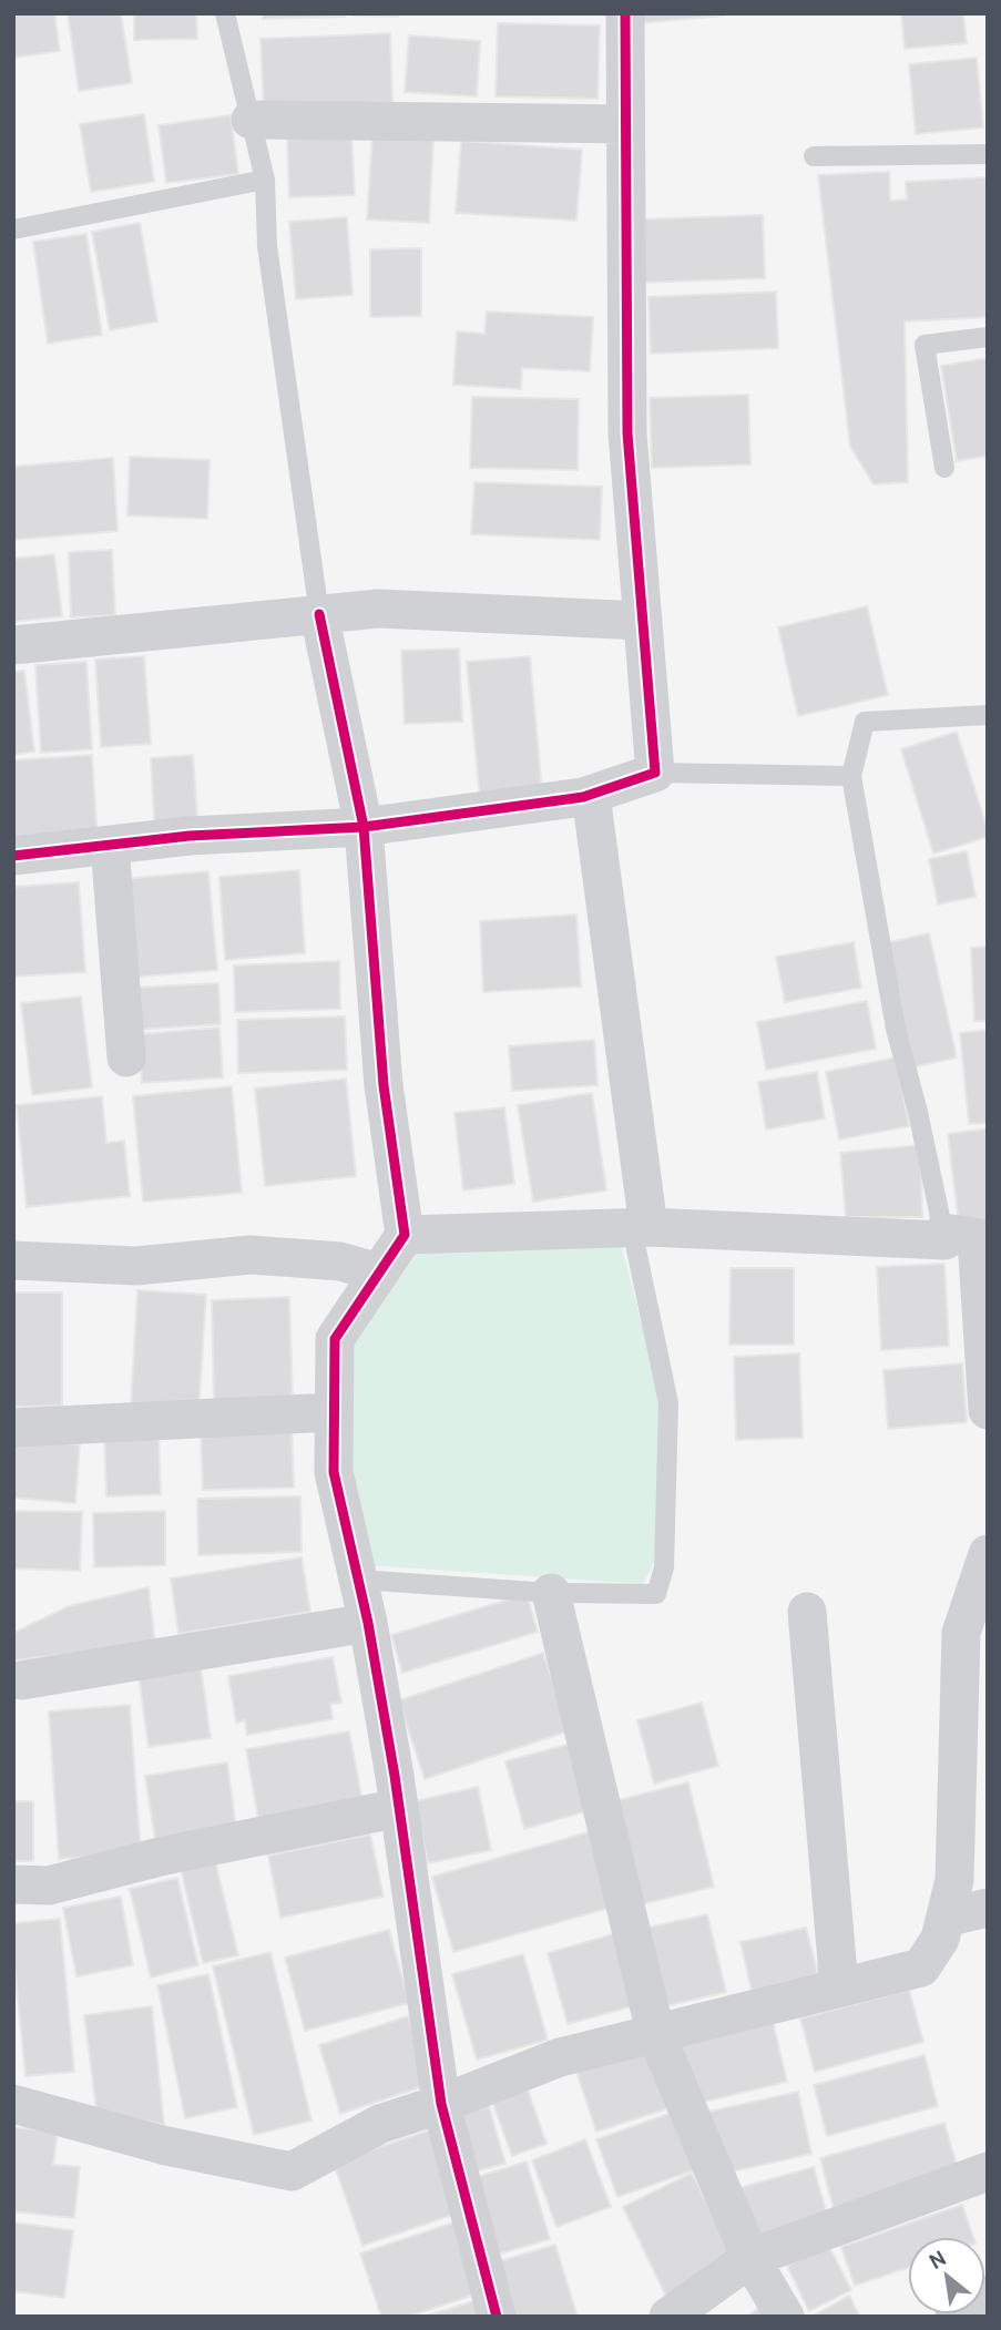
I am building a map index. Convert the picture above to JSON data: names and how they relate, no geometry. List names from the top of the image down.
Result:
{
  "north": "top left"
}
